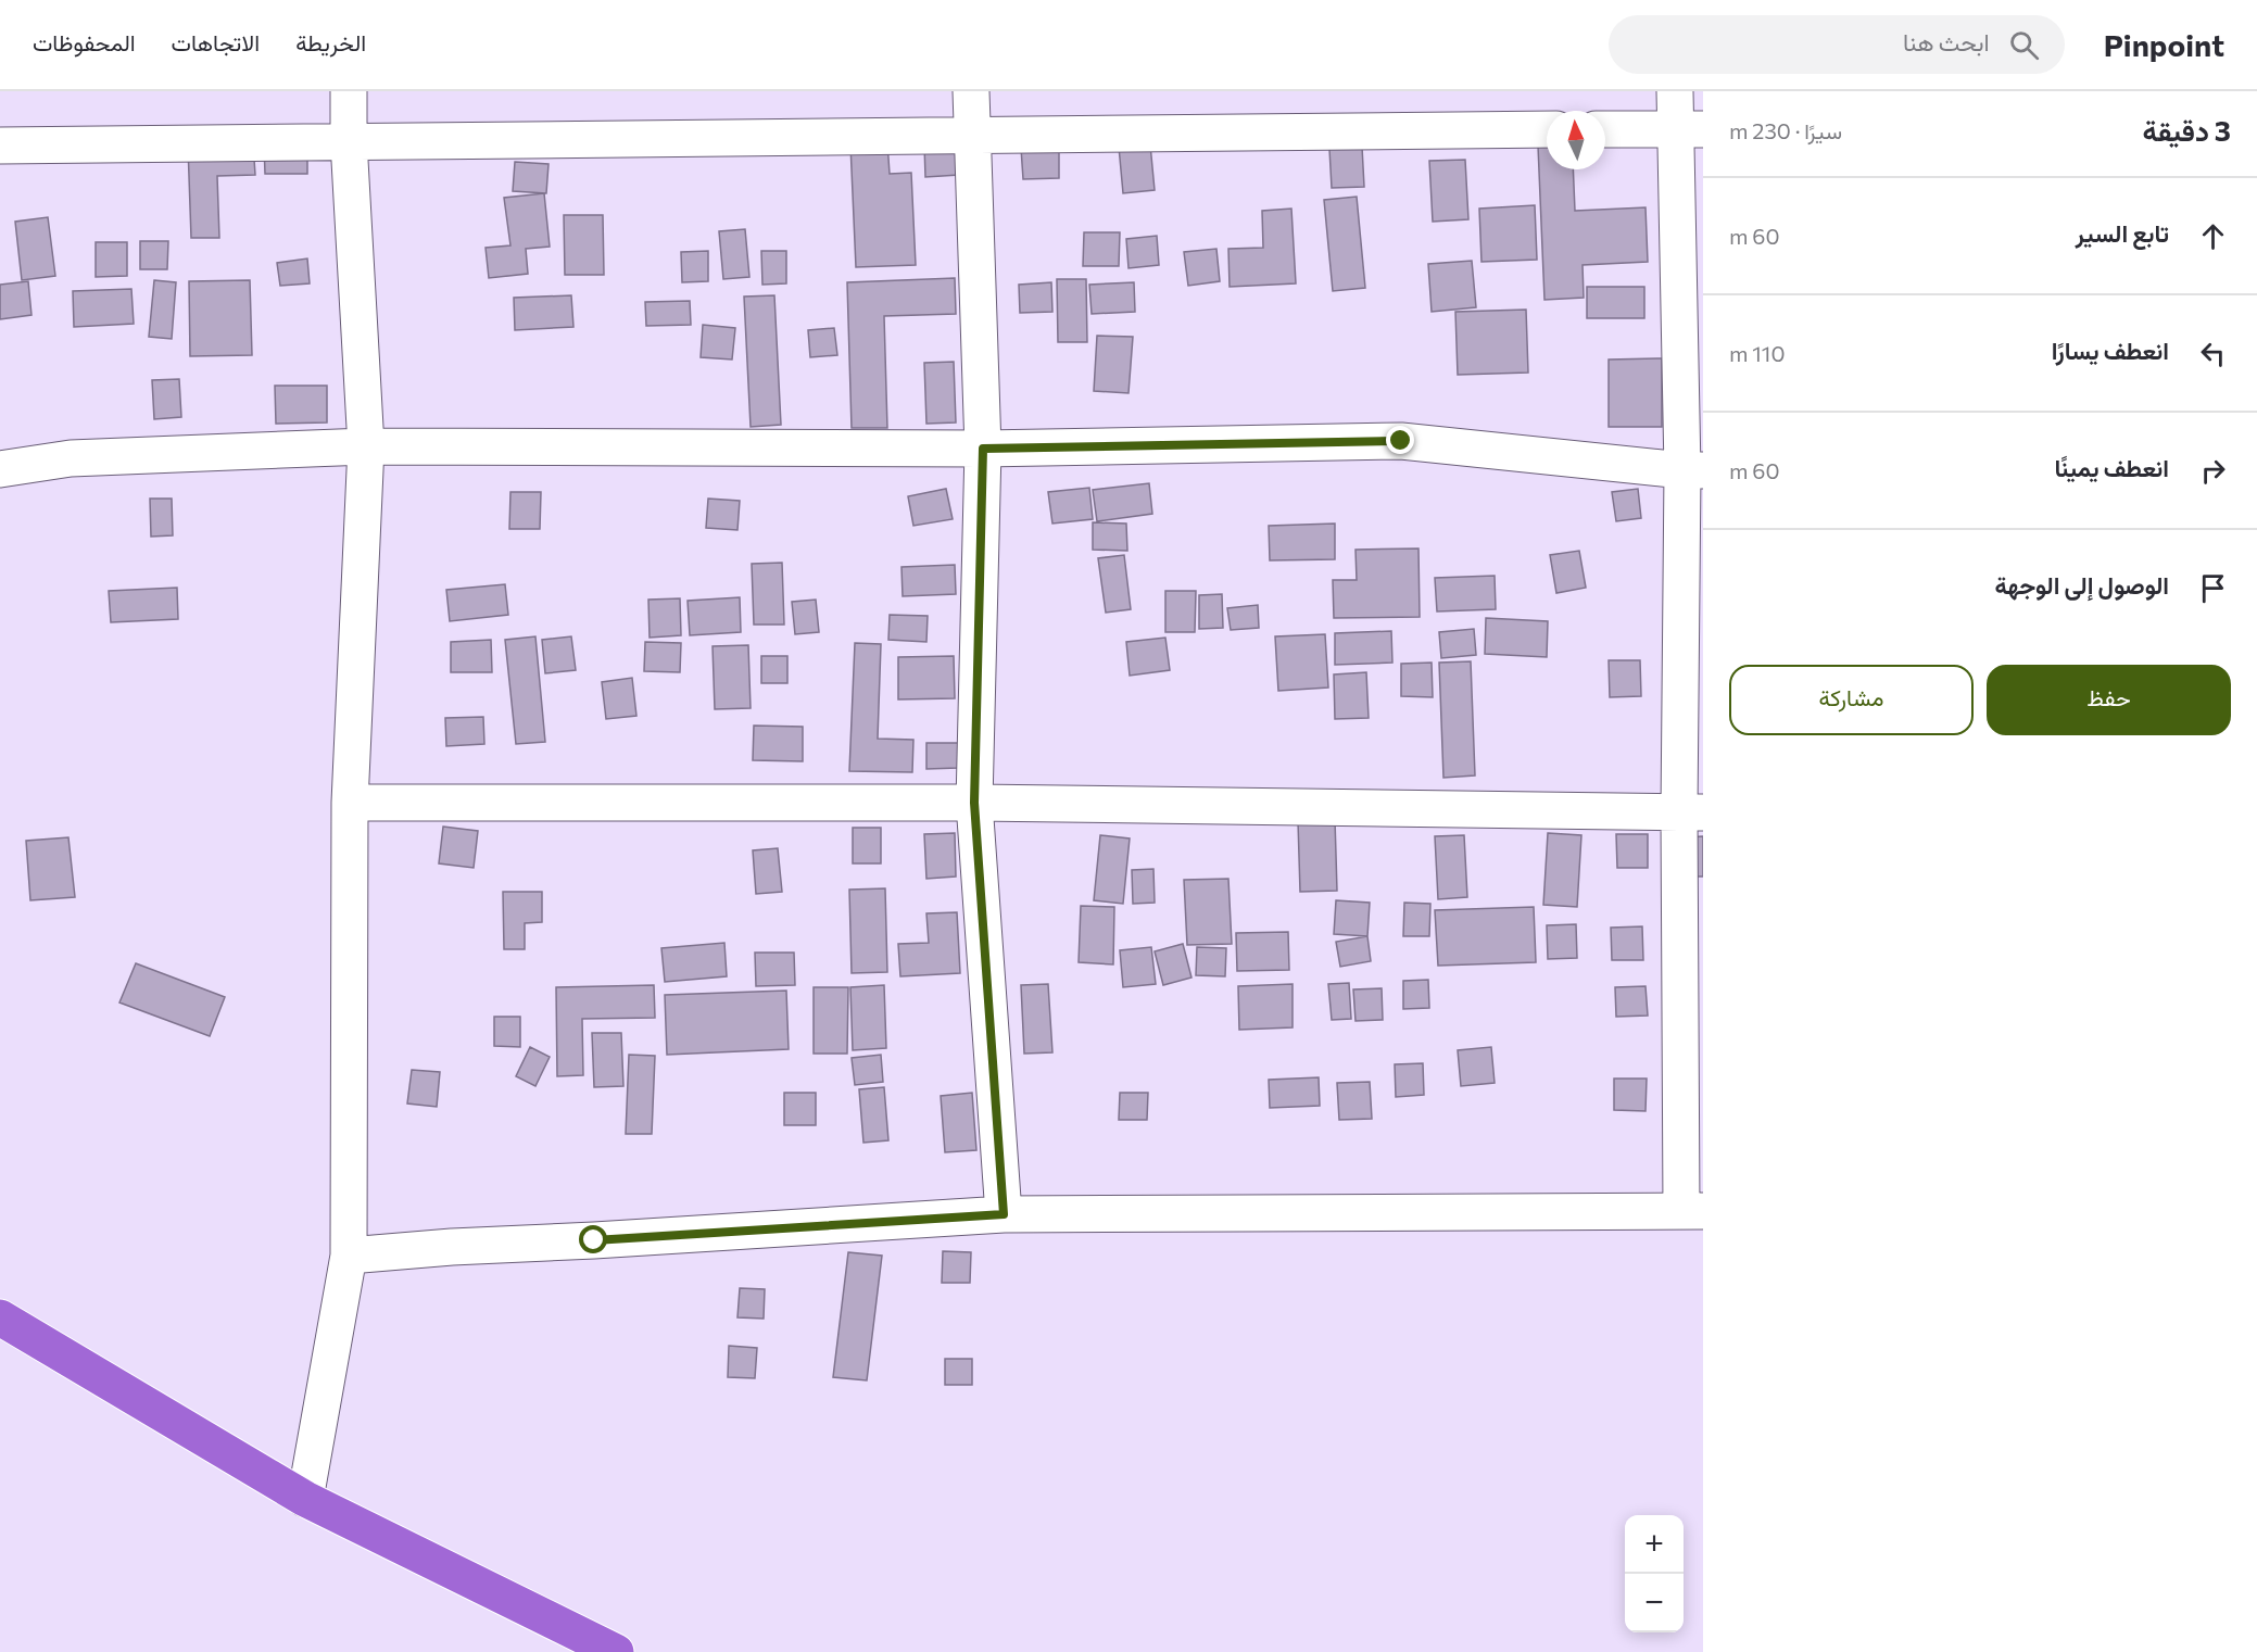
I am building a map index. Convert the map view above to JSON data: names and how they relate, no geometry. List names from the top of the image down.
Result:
{
  "north": "top",
  "page": {
    "header": "Pinpoint",
    "search": "ابحث هنا",
    "nav": ["الخريطة", "الاتجاهات", "المحفوظات"],
    "heading": ["3 دقيقة", "سيرًا · 230 m"],
    "list": [
      ["تابع السير", "60 m"],
      ["انعطف يسارًا", "110 m"],
      ["انعطف يمينًا", "60 m"],
      "الوصول إلى الوجهة"
    ],
    "buttons": ["حفظ", "مشاركة"],
    "map_buttons": ["+", "−"]
  }
}
